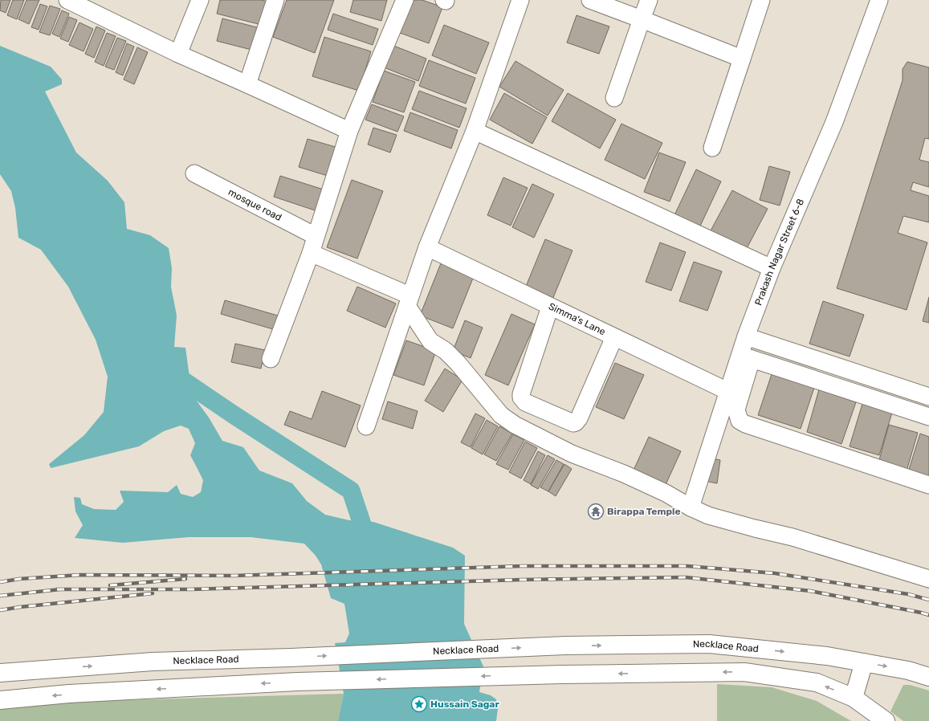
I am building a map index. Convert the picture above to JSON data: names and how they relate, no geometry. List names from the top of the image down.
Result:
{
  "streets": {
    "main road": ["Necklace Road"],
    "street": ["mosque road", "Prakash Nagar Street 6-8", "Simma's Lane"]
  },
  "crossings": [
    ["Prakash Nagar Street 6-8", "Simma's Lane"]
  ],
  "places": {
    "temple": ["Birappa Temple"],
    "place": ["Hussain Sagar"]
  }
}
